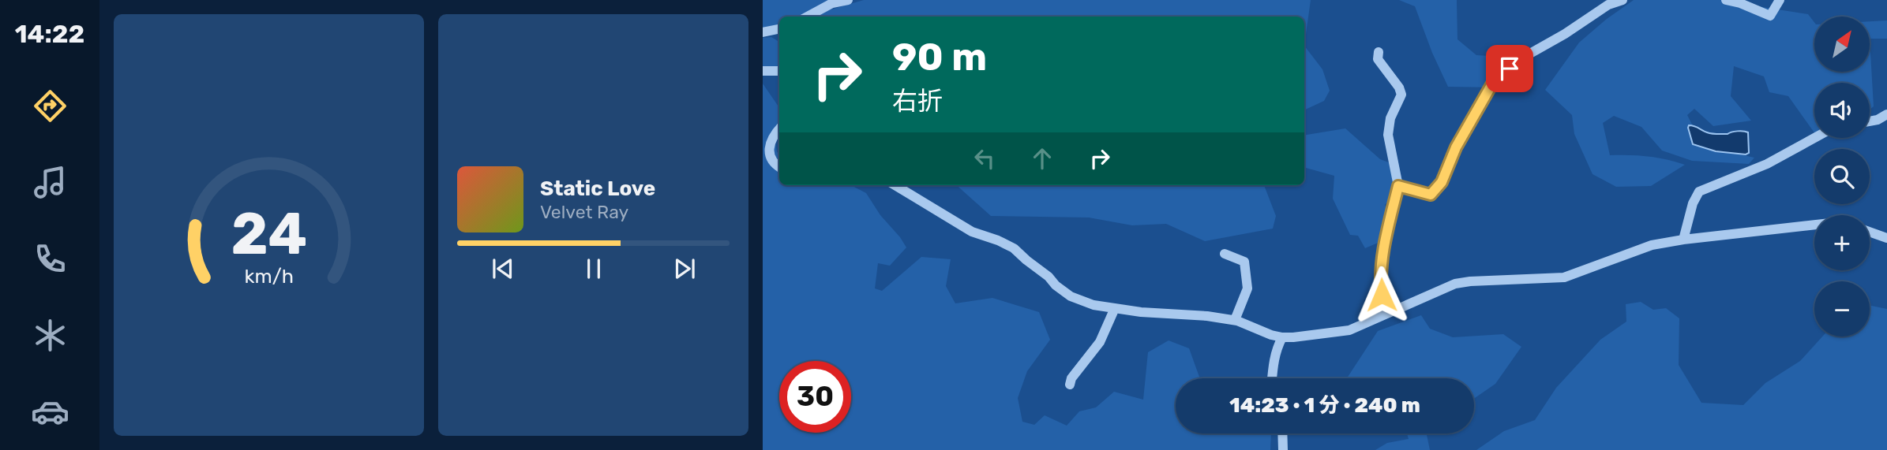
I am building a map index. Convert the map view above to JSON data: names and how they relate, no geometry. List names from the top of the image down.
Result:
{
  "north": "top right",
  "page": {
    "tabs": "14:22",
    "map_buttons": ["+", "−"],
    "turn": ["90 m", "右折"],
    "song": ["Static Love", "Velvet Ray"],
    "limit": "30",
    "trip": "14:23 · 1 分 · 240 m",
    "gauge": ["24", "km/h"]
  }
}
